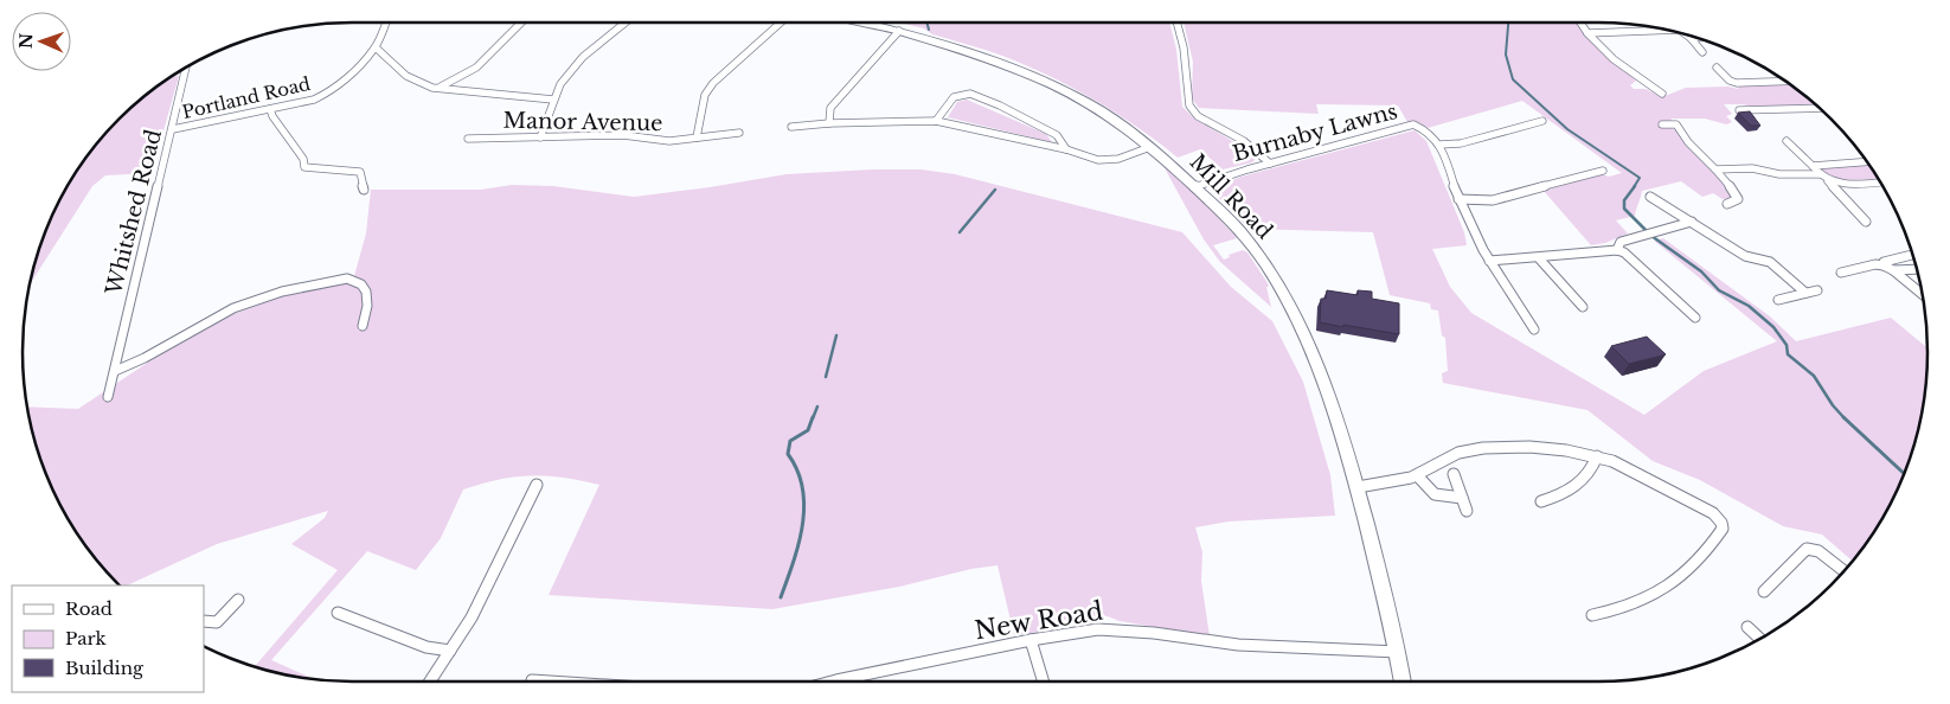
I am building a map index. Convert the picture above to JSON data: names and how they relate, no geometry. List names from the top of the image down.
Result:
{
  "streets": {
    "main road": ["Mill Road"],
    "street": [
      "Portland Road",
      "Manor Avenue",
      "Burnaby Lawns",
      "Whitshed Road",
      "New Road"
    ]
  },
  "crossings": [
    ["Portland Road", "Whitshed Road"],
    ["Burnaby Lawns", "Mill Road"],
    ["Mill Road", "New Road"]
  ],
  "legend": ["Road", "Park", "Building"],
  "north": "left"
}
